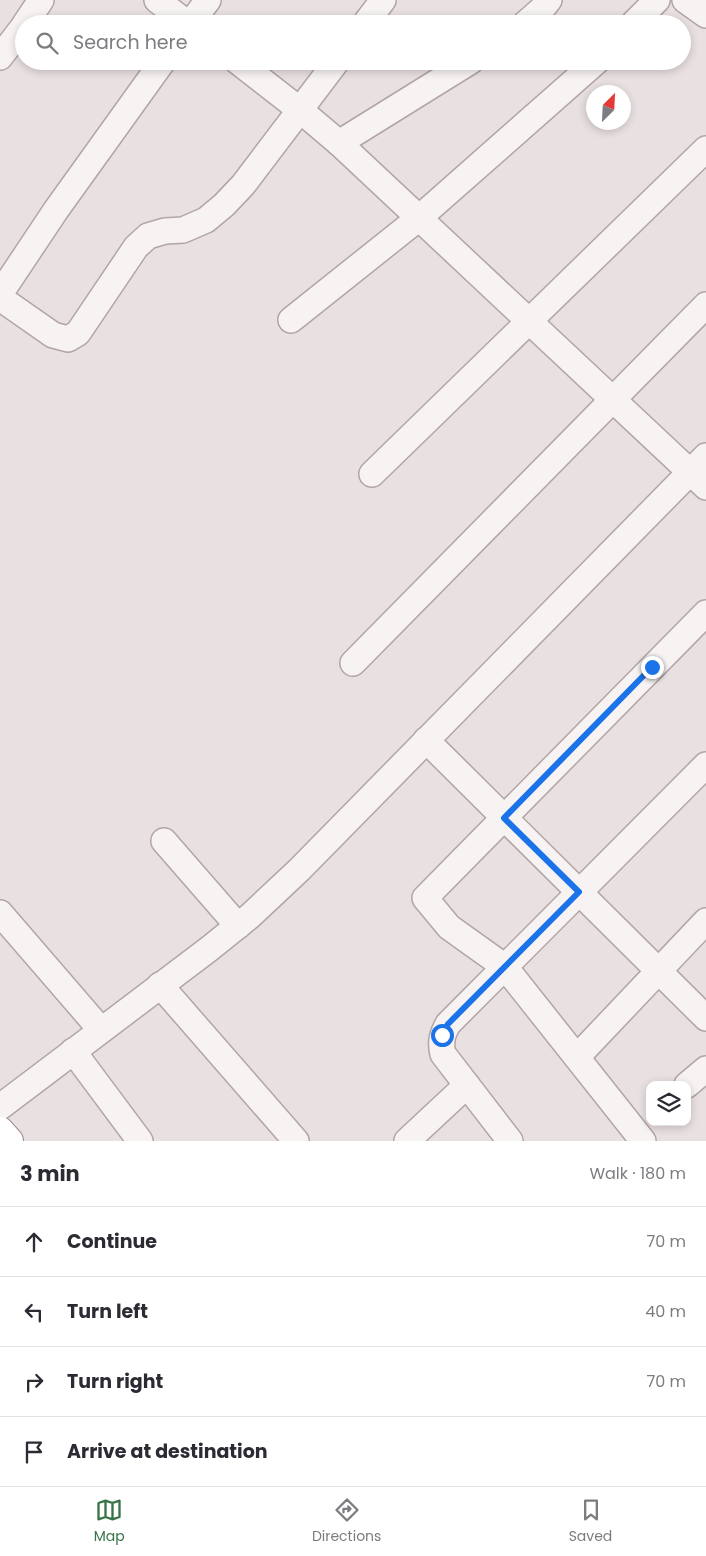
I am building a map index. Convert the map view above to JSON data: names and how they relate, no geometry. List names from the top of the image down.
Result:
{
  "north": "top right",
  "page": {
    "search": "Search here",
    "heading": ["3 min", "Walk · 180 m"],
    "list": [
      ["Continue", "70 m"],
      ["Turn left", "40 m"],
      ["Turn right", "70 m"],
      "Arrive at destination"
    ],
    "nav": ["Map", "Directions", "Saved"]
  }
}
